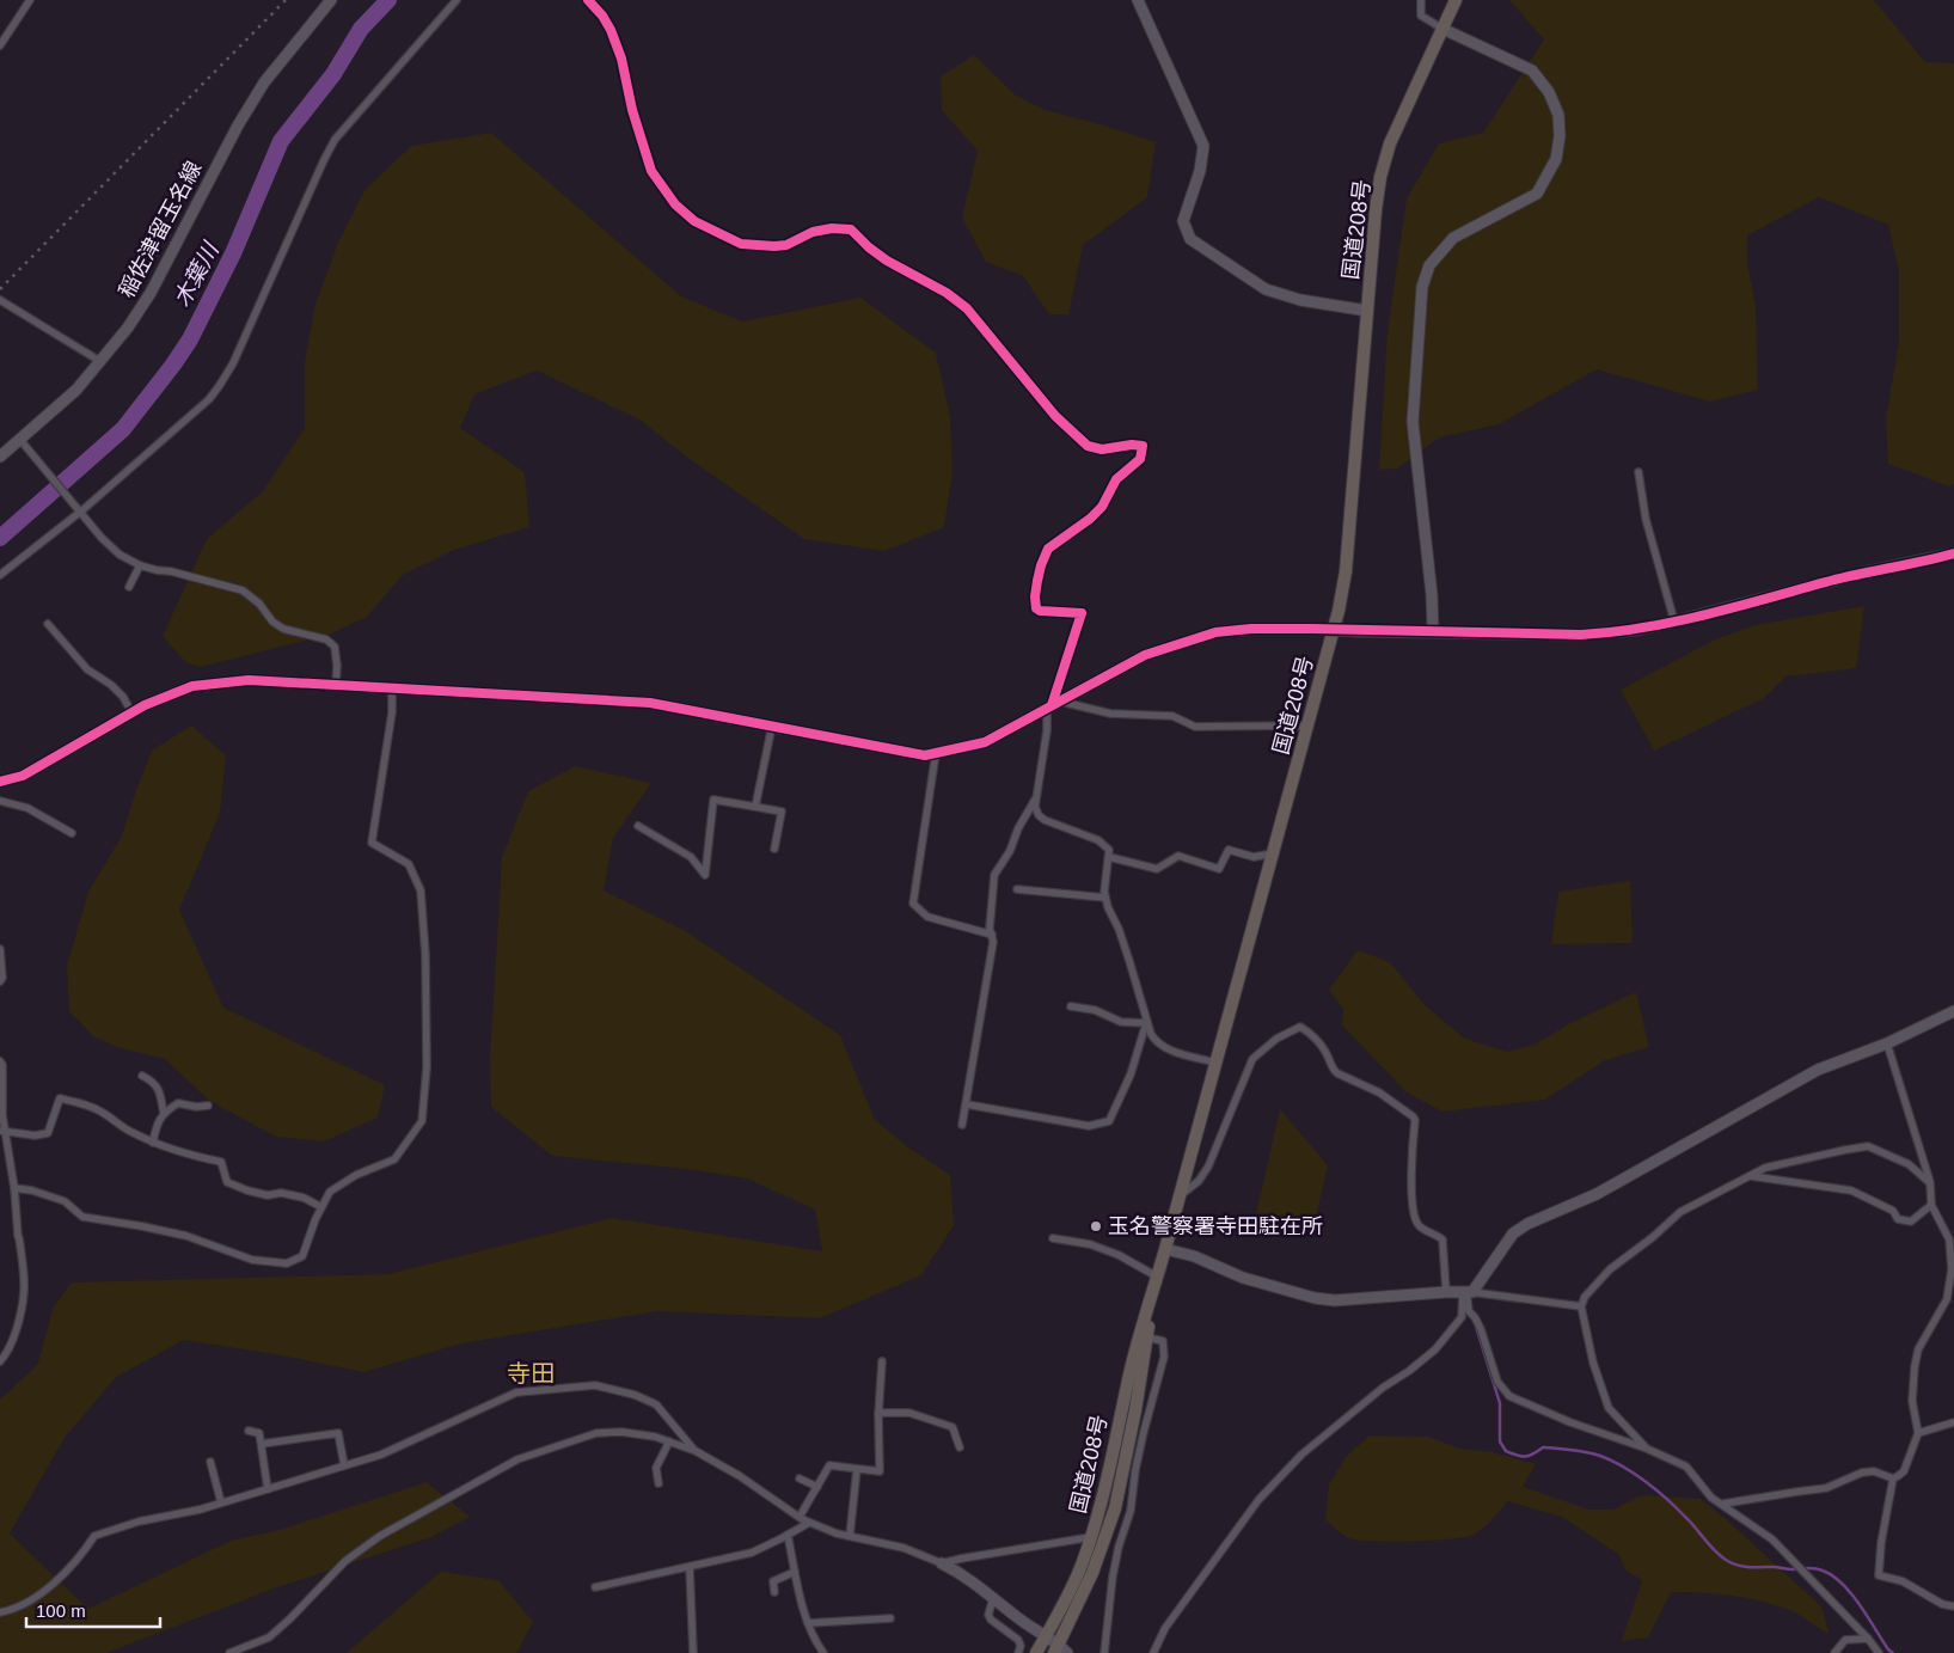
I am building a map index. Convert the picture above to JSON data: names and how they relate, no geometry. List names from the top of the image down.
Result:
{
  "streets": {
    "highway": ["国道208号"],
    "street": ["稲佐津留玉名線"]
  },
  "districts": ["寺田"],
  "water": ["木葉川"],
  "places": ["玉名警察署寺田駐在所"],
  "scale_bar": "100 m"
}
